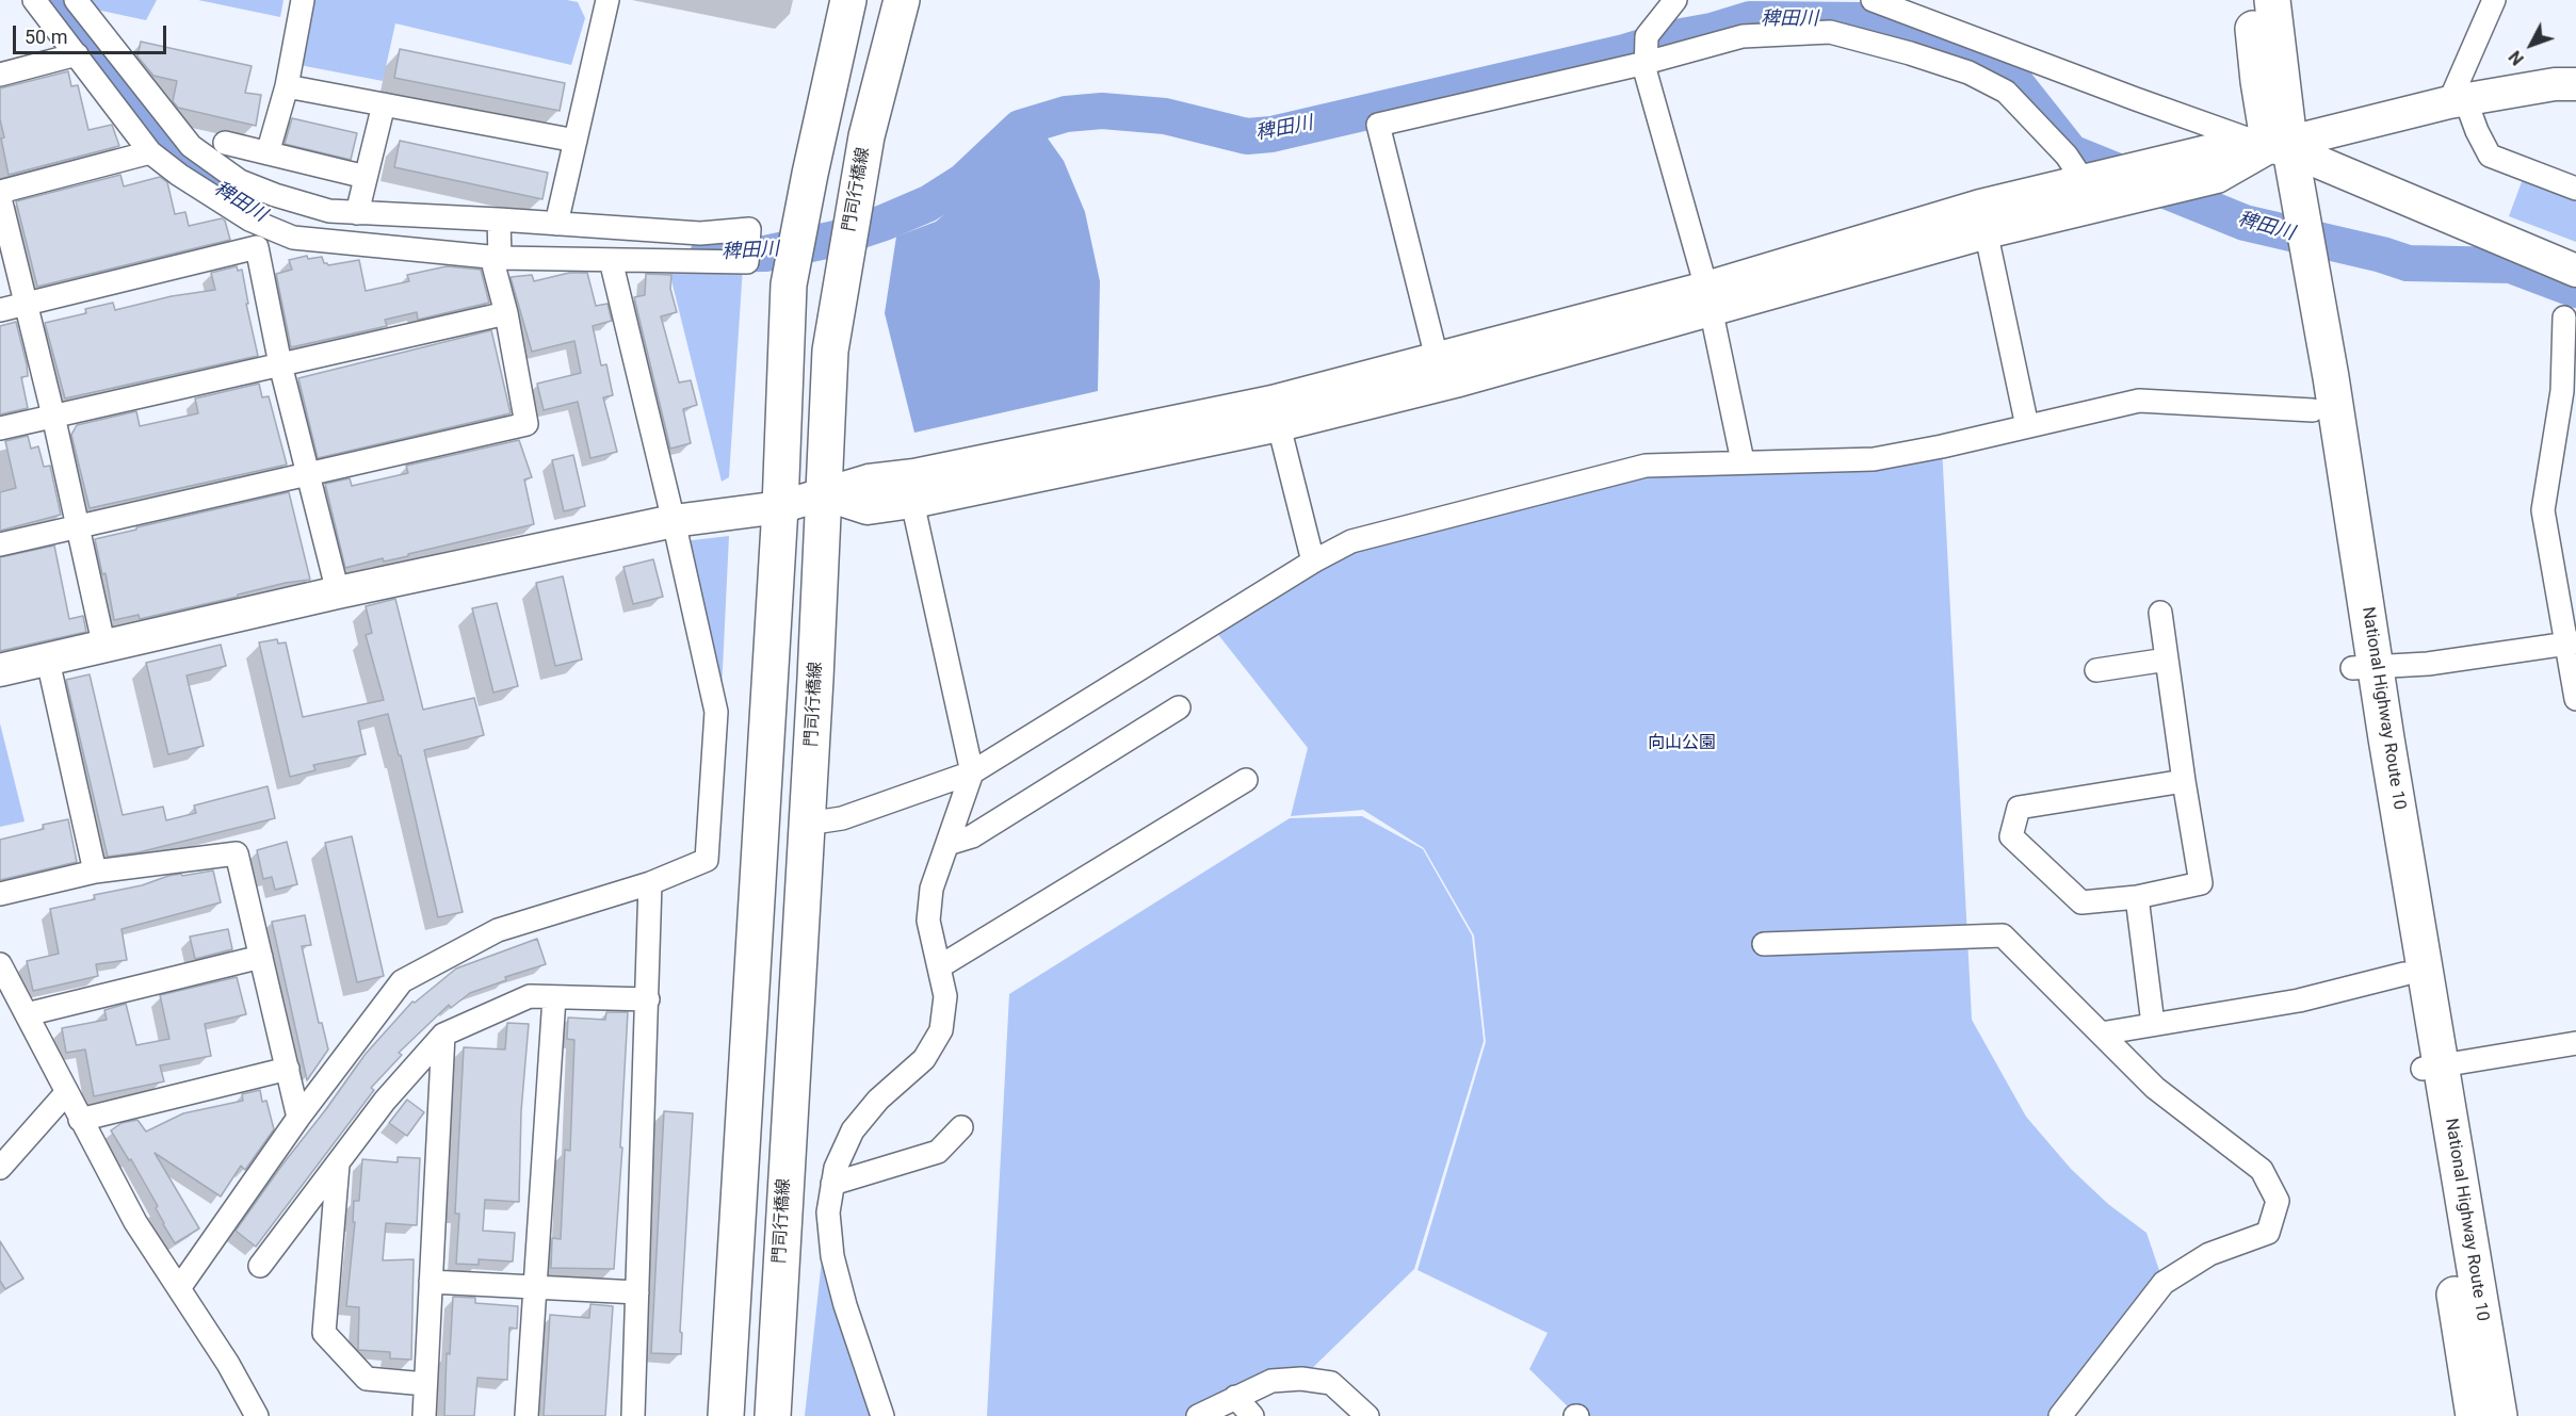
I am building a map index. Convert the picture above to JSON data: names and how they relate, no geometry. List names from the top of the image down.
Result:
{
  "streets": {
    "main road": ["門司行橋線", "National Highway Route 10"]
  },
  "water": ["稗田川"],
  "parks": ["向山公園"],
  "scale_bar": "50 m",
  "north": "bottom left"
}
